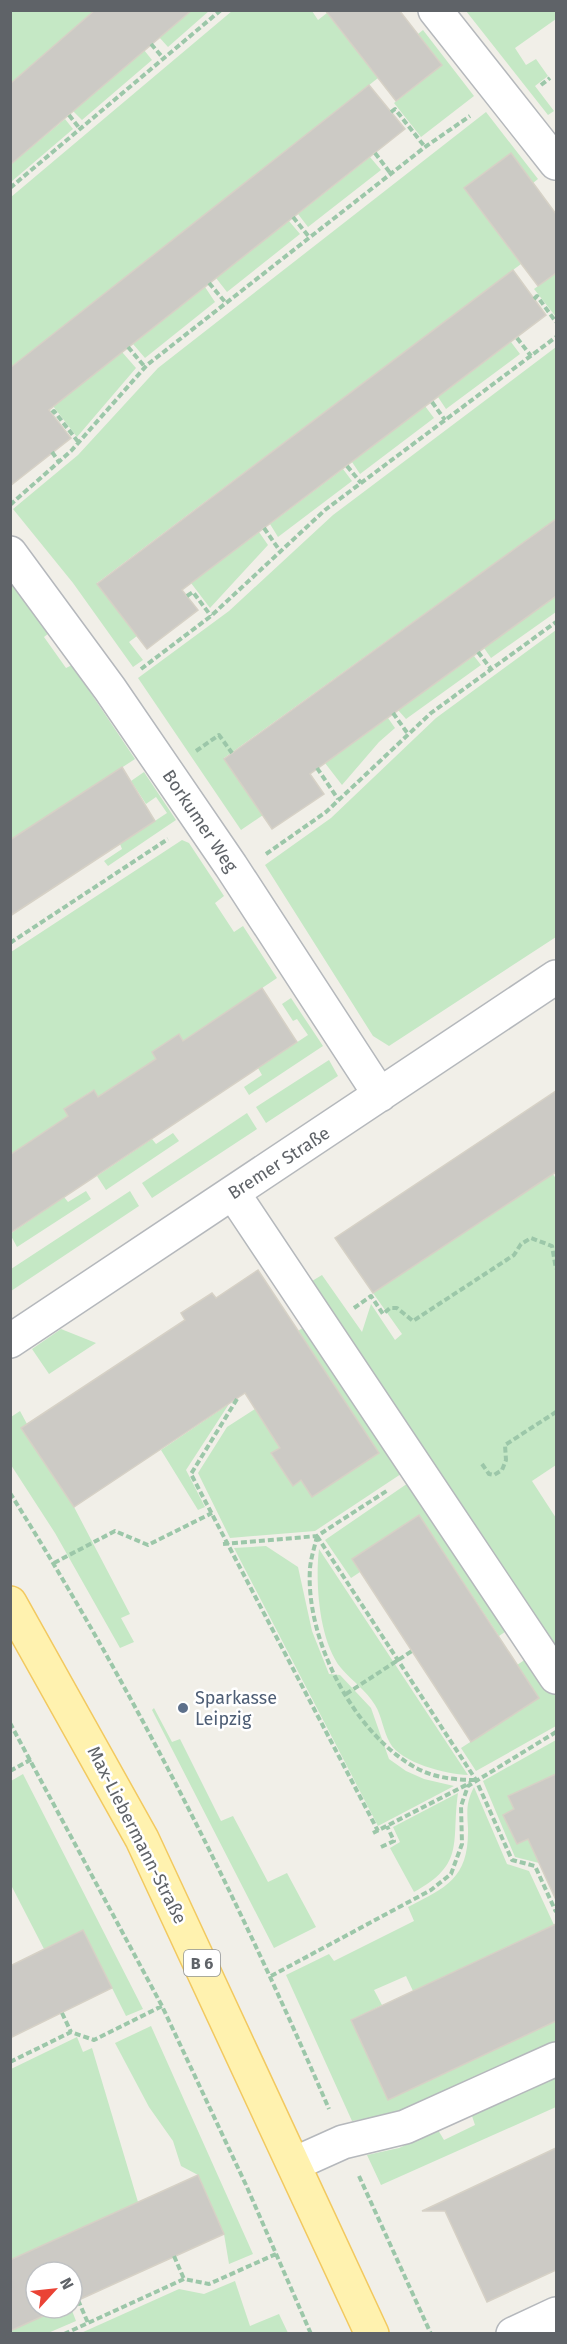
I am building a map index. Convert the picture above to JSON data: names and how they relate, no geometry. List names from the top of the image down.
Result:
{
  "streets": {
    "main road": ["Max-Liebermann-Straße", "B 6"],
    "street": ["Borkumer Weg", "Bremer Straße"]
  },
  "crossings": [
    ["Borkumer Weg", "Bremer Straße"]
  ],
  "places": ["Sparkasse Leipzig"],
  "north": "top right"
}
